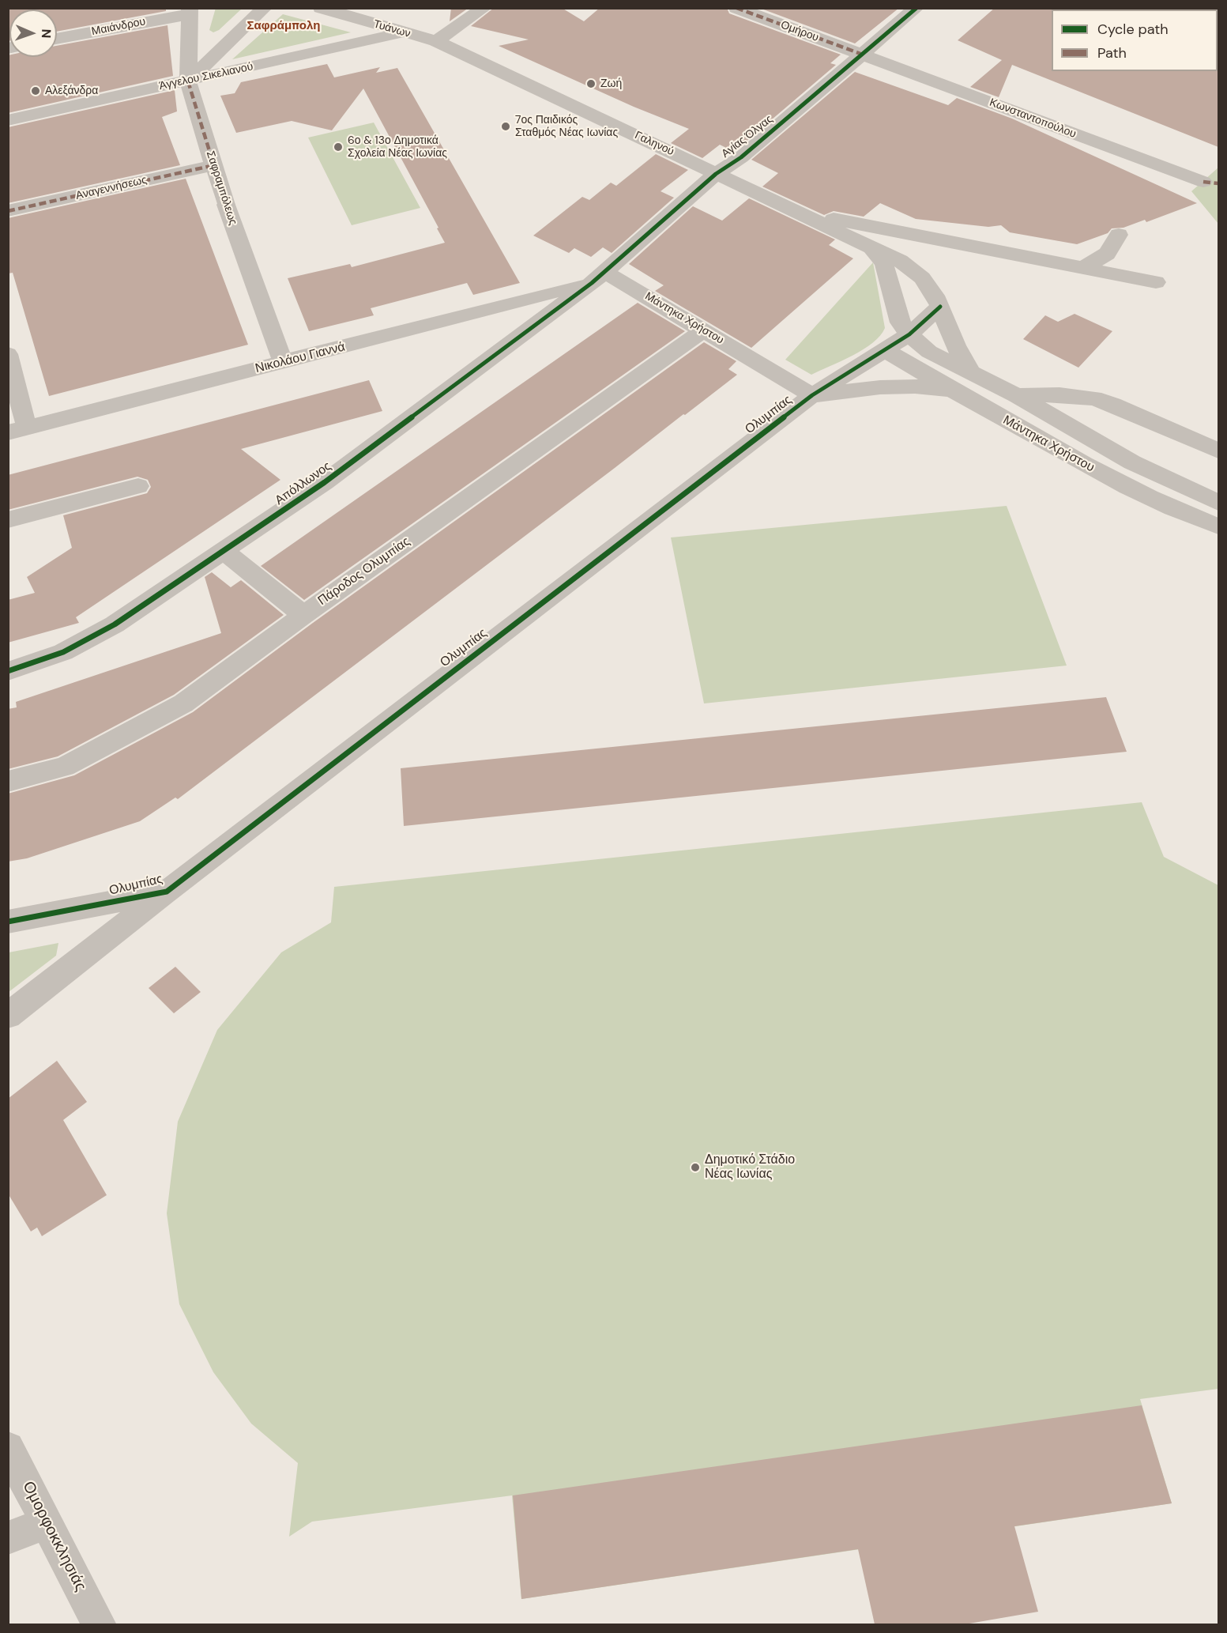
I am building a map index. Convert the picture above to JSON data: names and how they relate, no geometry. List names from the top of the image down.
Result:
{
  "streets": {
    "street": [
      "Μαιάνδρου",
      "Τυάνων",
      "Ομήρου",
      "Άγγελου Σικελιανού",
      "Κωνσταντοπούλου",
      "Αγίας Όλγας",
      "Γαληνού",
      "Αναγεννήσεως",
      "Σαφραμπόλεως",
      "Μάντηκα Χρήστου",
      "Νικολάου Γιαννά",
      "Ολυμπίας",
      "Απόλλωνος",
      "Πάροδος Ολυμπίας",
      "Ομορφοκκλησιάς"
    ]
  },
  "crossings": [
    ["Μαιάνδρου", "Σαφραμπόλεως"],
    ["Τυάνων", "Άγγελου Σικελιανού"],
    ["Τυάνων", "Γαληνού"],
    ["Ομήρου", "Κωνσταντοπούλου"],
    ["Ομήρου", "Αγίας Όλγας"],
    ["Άγγελου Σικελιανού", "Σαφραμπόλεως"],
    ["Κωνσταντοπούλου", "Αγίας Όλγας"],
    ["Αγίας Όλγας", "Γαληνού"],
    ["Αγίας Όλγας", "Μάντηκα Χρήστου"],
    ["Αγίας Όλγας", "Νικολάου Γιαννά"],
    ["Αγίας Όλγας", "Απόλλωνος"],
    ["Γαληνού", "Μάντηκα Χρήστου"],
    ["Γαληνού", "Ολυμπίας"],
    ["Αναγεννήσεως", "Σαφραμπόλεως"],
    ["Σαφραμπόλεως", "Νικολάου Γιαννά"],
    ["Μάντηκα Χρήστου", "Νικολάου Γιαννά"],
    ["Μάντηκα Χρήστου", "Ολυμπίας"],
    ["Μάντηκα Χρήστου", "Απόλλωνος"],
    ["Μάντηκα Χρήστου", "Πάροδος Ολυμπίας"],
    ["Νικολάου Γιαννά", "Απόλλωνος"]
  ],
  "districts": ["Σαφράμπολη"],
  "places": [
    "Ζωή",
    "Αλεξάνδρα",
    "7ος Παιδικός Σταθμός Νέας Ιωνίας",
    "6ο & 13ο Δημοτικά Σχολεία Νέας Ιωνίας",
    "Δημοτικό Στάδιο Νέας Ιωνίας"
  ],
  "legend": ["Cycle path", "Path"],
  "north": "right"
}
